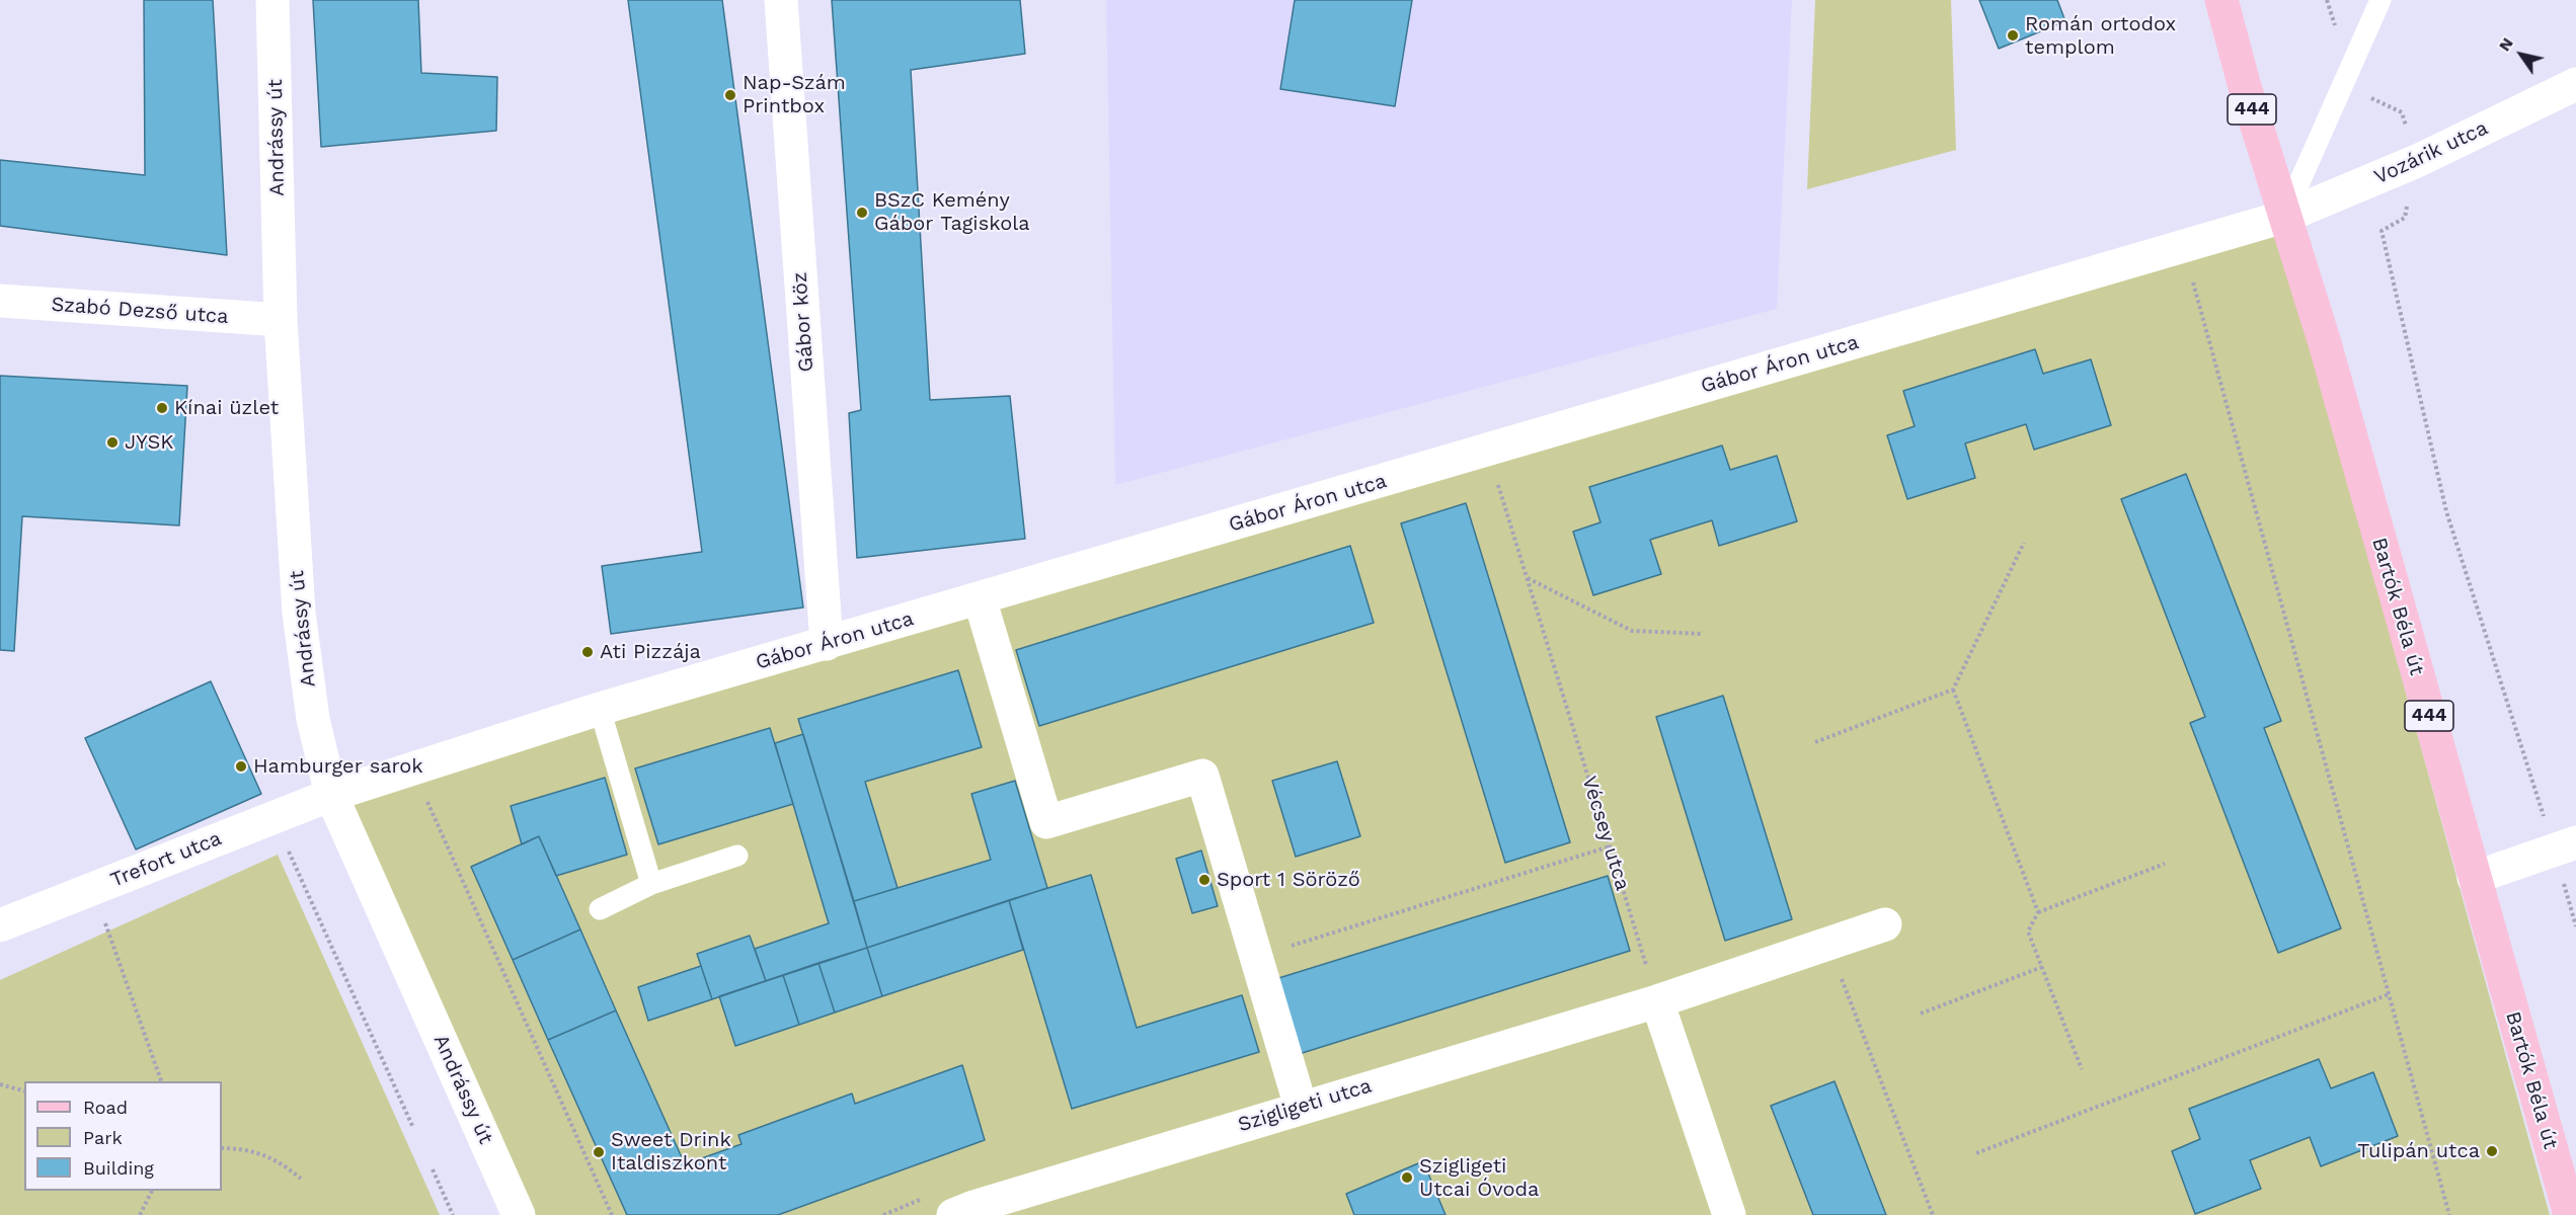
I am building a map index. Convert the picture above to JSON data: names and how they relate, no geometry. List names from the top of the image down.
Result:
{
  "streets": {
    "main road": ["444", "Bartók Béla út"],
    "street": [
      "Andrássy út",
      "Vozárik utca",
      "Szabó Dezső utca",
      "Gábor köz",
      "Gábor Áron utca",
      "Trefort utca",
      "Szigligeti utca"
    ],
    "path": ["Vécsey utca"]
  },
  "crossings": [
    ["Andrássy út", "Szabó Dezső utca"],
    ["Andrássy út", "Gábor Áron utca"],
    ["Andrássy út", "Trefort utca"],
    ["Vozárik utca", "Gábor Áron utca"],
    ["Vozárik utca", "Bartók Béla út"],
    ["Gábor köz", "Gábor Áron utca"],
    ["Gábor Áron utca", "Bartók Béla út"],
    ["Gábor Áron utca", "Vécsey utca"],
    ["Gábor Áron utca", "Trefort utca"],
    ["Vécsey utca", "Szigligeti utca"]
  ],
  "places": [
    "Román ortodox templom",
    "Nap-Szám Printbox",
    "BSzC Kemény Gábor Tagiskola",
    "Kínai üzlet",
    "JYSK",
    "Ati Pizzája",
    "Hamburger sarok",
    "Sport 1 Söröző",
    "Tulipán utca",
    "Sweet Drink Italdiszkont",
    "Szigligeti Utcai Óvoda"
  ],
  "legend": ["Road", "Park", "Building"],
  "north": "top left"
}
